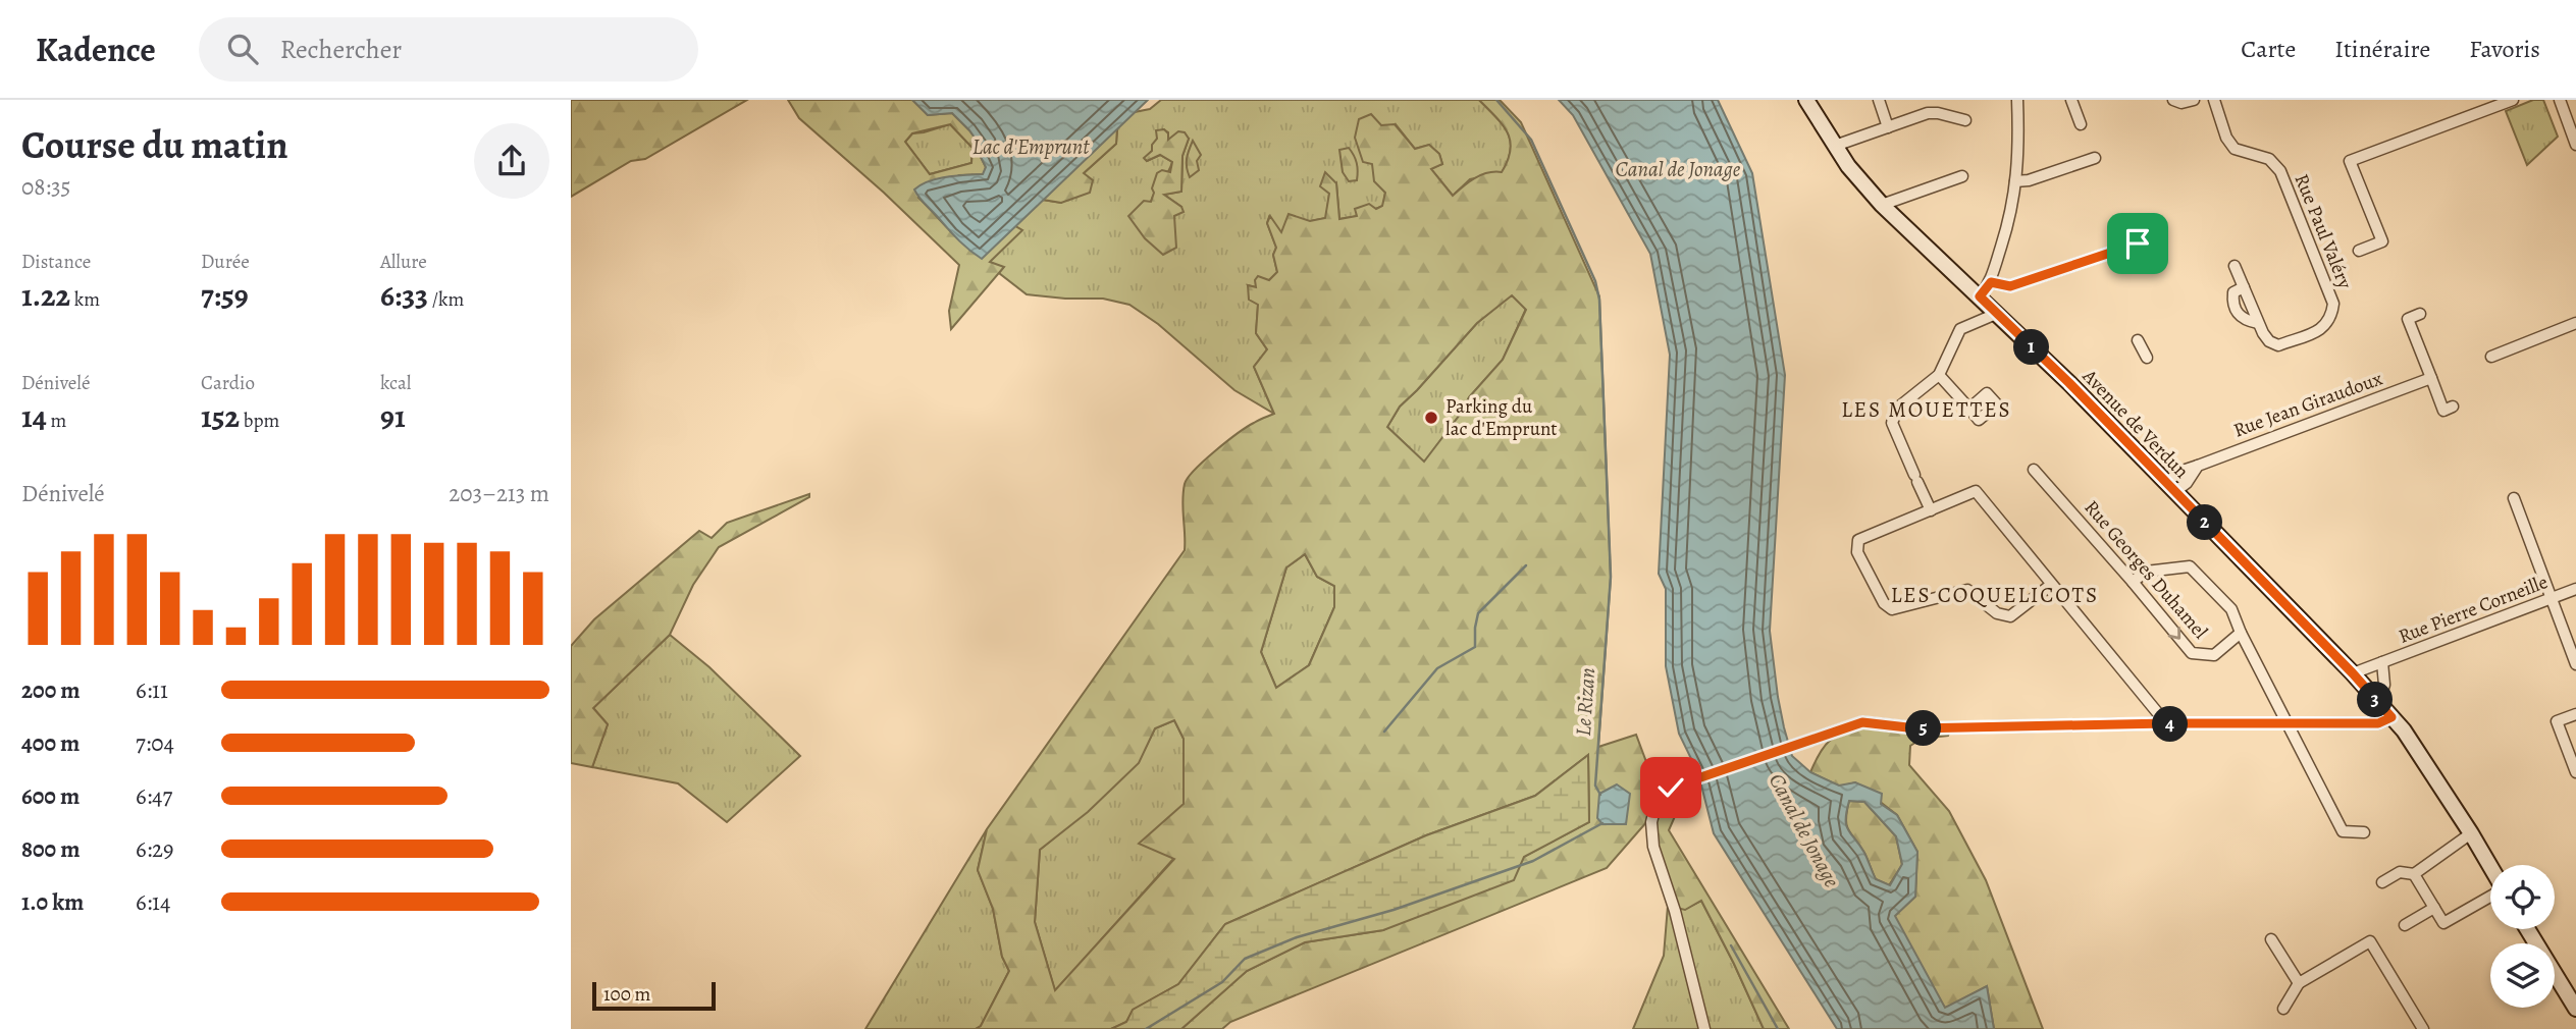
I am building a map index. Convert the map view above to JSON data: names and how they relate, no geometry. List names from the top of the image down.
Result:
{
  "streets": {
    "main road": ["Avenue de Verdun"],
    "street": [
      "Rue Paul Valéry",
      "Rue Jean Giraudoux",
      "Rue Georges Duhamel",
      "Rue Pierre Corneille"
    ]
  },
  "crossings": [
    ["Rue Jean Giraudoux", "Avenue de Verdun"],
    ["Avenue de Verdun", "Rue Pierre Corneille"]
  ],
  "districts": ["LES MOUETTES", "LES COQUELICOTS"],
  "water": ["Lac d'Emprunt", "Canal de Jonage", "Le Rizan"],
  "places": ["Parking du lac d'Emprunt"],
  "scale_bar": "100 m",
  "page": {
    "header": "Kadence",
    "search": "Rechercher",
    "nav": ["Carte", "Itinéraire", "Favoris"],
    "heading": ["Course du matin", "08:35"],
    "stats": [
      ["Distance", "1.22 km"],
      ["Durée", "7:59"],
      ["Allure", "6:33 /km"],
      ["Dénivelé", "14 m"],
      ["Cardio", "152 bpm"],
      ["kcal", "91"]
    ],
    "pins": [
      "1",
      "2",
      "3",
      "4",
      "5"
    ],
    "chart": ["Dénivelé", "203–213 m"],
    "list": [
      {
        "name": "200 m",
        "note": "6:11"
      },
      {
        "name": "400 m",
        "note": "7:04"
      },
      {
        "name": "600 m",
        "note": "6:47"
      },
      {
        "name": "800 m",
        "note": "6:29"
      },
      {
        "name": "1.0 km",
        "note": "6:14"
      }
    ],
    "scale": "100 m"
  }
}
